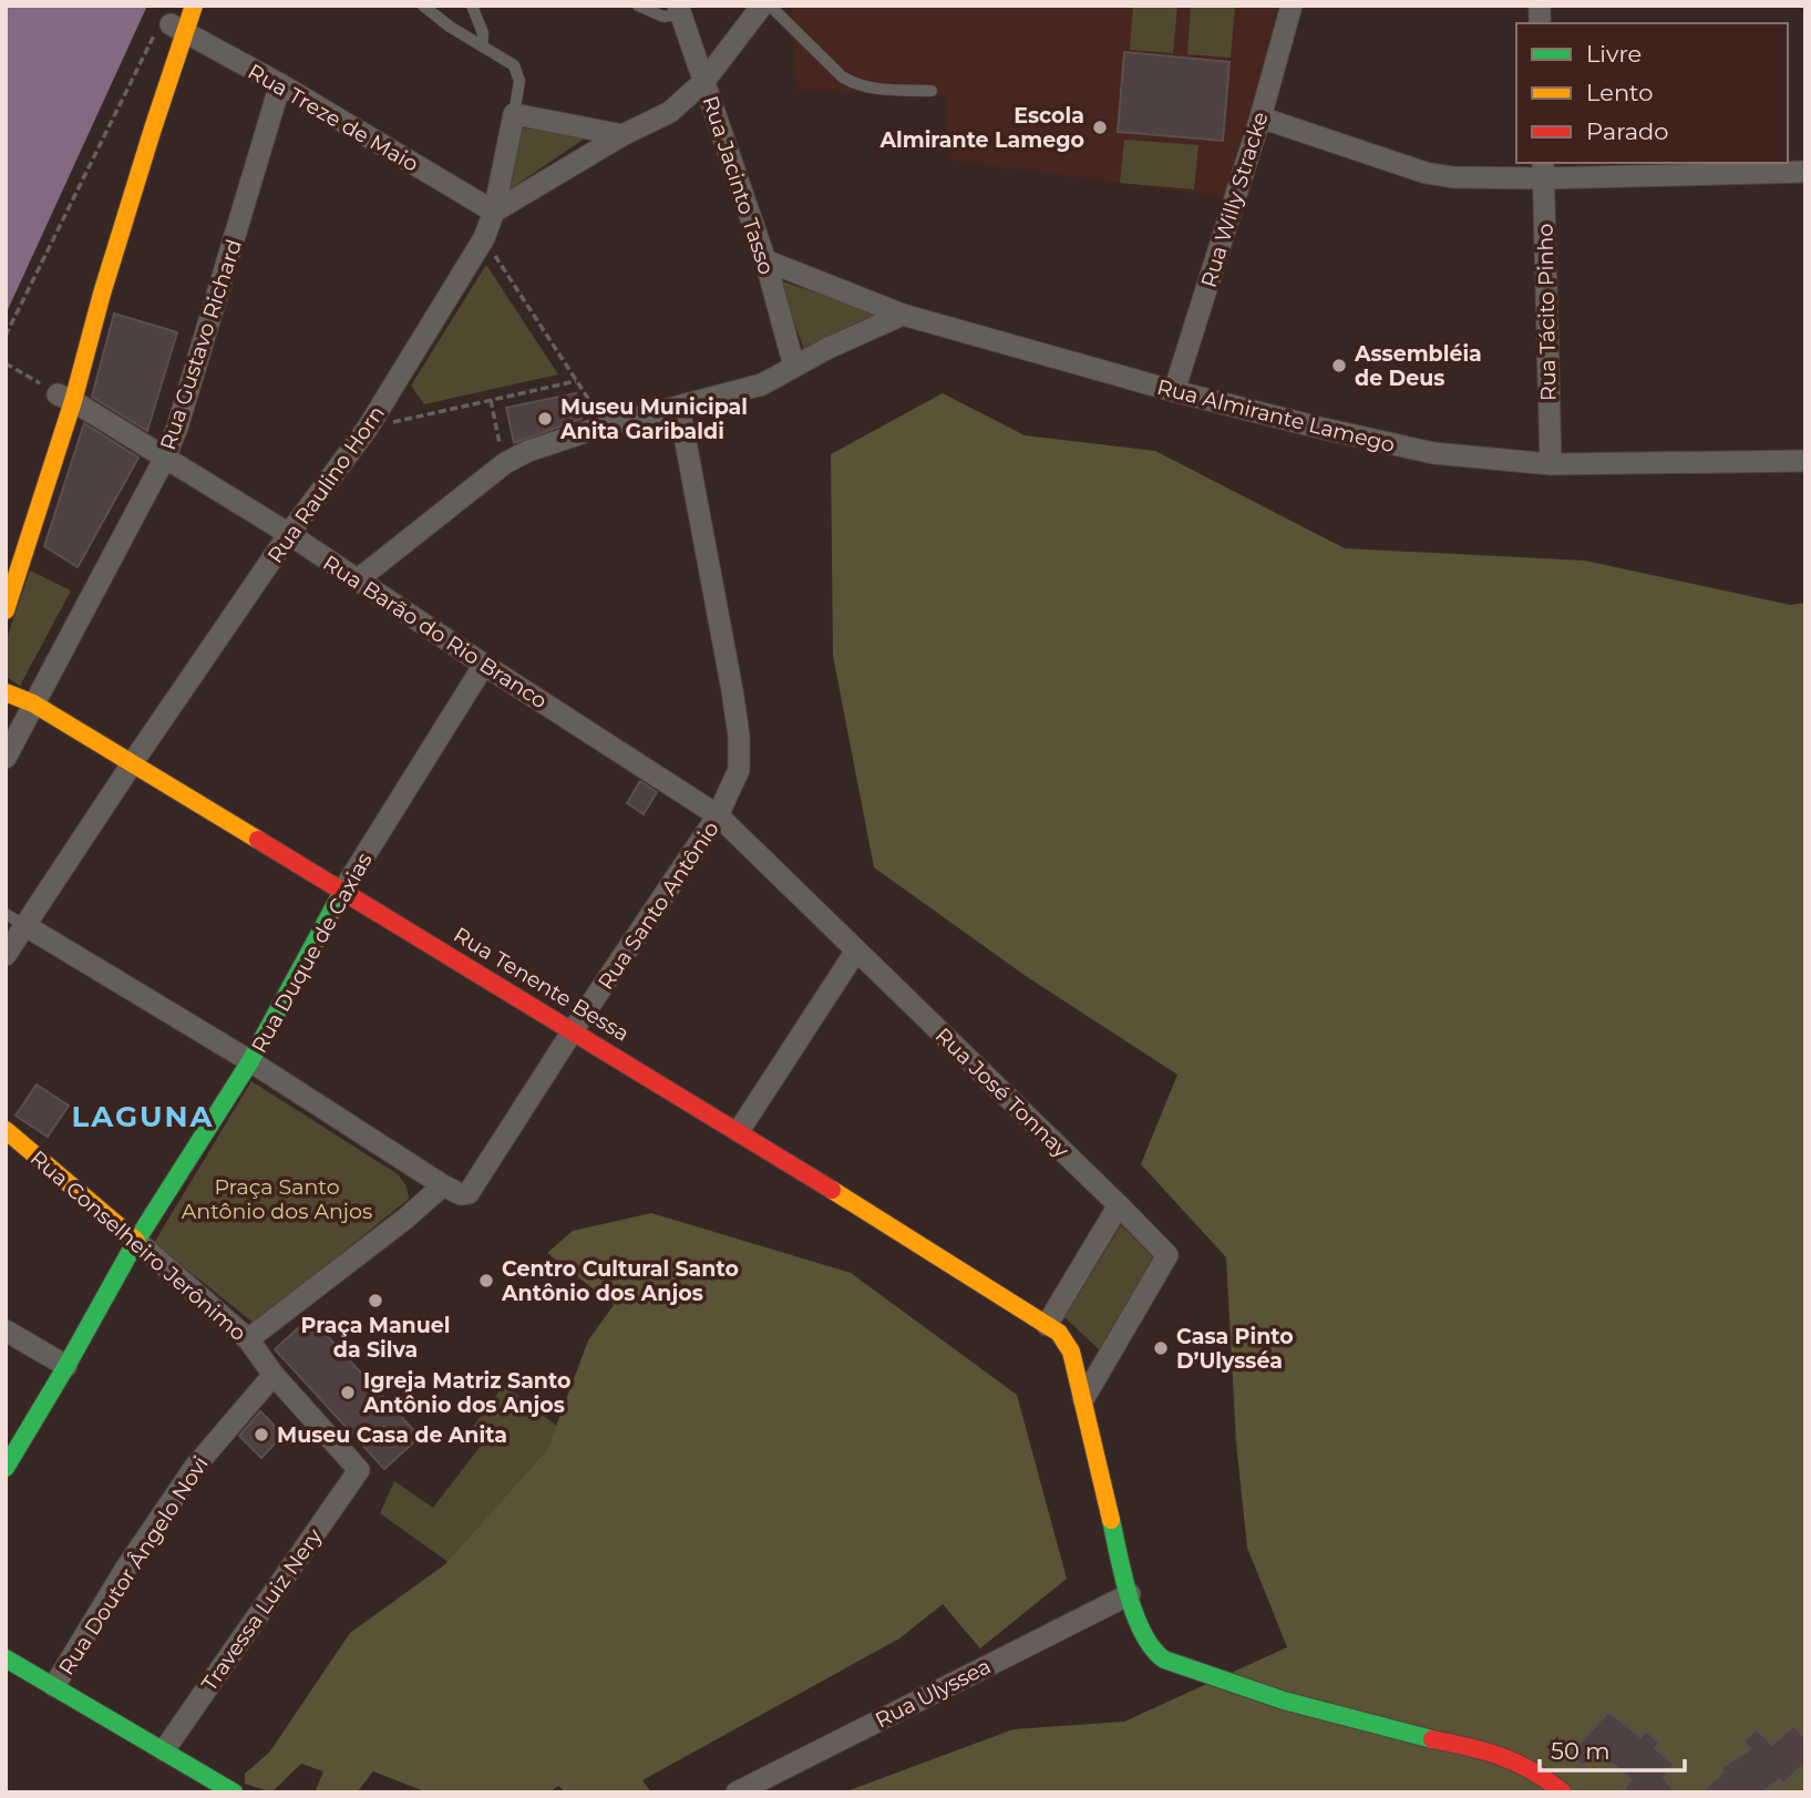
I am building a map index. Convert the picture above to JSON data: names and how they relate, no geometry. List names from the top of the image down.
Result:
{
  "streets": {
    "street": [
      "Rua Treze de Maio",
      "Rua Jacinto Tasso",
      "Rua Willy Stracke",
      "Rua Tácito Pinho",
      "Rua Gustavo Richard",
      "Rua Almirante Lamego",
      "Rua Raulino Horn",
      "Rua Barão do Rio Branco",
      "Rua Santo Antônio",
      "Rua Duque de Caxias",
      "Rua Tenente Bessa",
      "Rua José Tonnay",
      "Rua Conselheiro Jerônimo",
      "Rua Doutor Ângelo Novi",
      "Travessa Luiz Nery",
      "Rua Ulyssea"
    ]
  },
  "crossings": [
    ["Rua Treze de Maio", "Rua Gustavo Richard"],
    ["Rua Treze de Maio", "Rua Raulino Horn"],
    ["Rua Jacinto Tasso", "Rua Almirante Lamego"],
    ["Rua Willy Stracke", "Rua Almirante Lamego"],
    ["Rua Tácito Pinho", "Rua Almirante Lamego"],
    ["Rua Gustavo Richard", "Rua Barão do Rio Branco"],
    ["Rua Gustavo Richard", "Rua Tenente Bessa"],
    ["Rua Raulino Horn", "Rua Barão do Rio Branco"],
    ["Rua Raulino Horn", "Rua Tenente Bessa"],
    ["Rua Barão do Rio Branco", "Rua Santo Antônio"],
    ["Rua Barão do Rio Branco", "Rua Duque de Caxias"],
    ["Rua Barão do Rio Branco", "Rua José Tonnay"],
    ["Rua Santo Antônio", "Rua Tenente Bessa"],
    ["Rua Santo Antônio", "Rua José Tonnay"],
    ["Rua Duque de Caxias", "Rua Tenente Bessa"],
    ["Rua Duque de Caxias", "Rua Conselheiro Jerônimo"],
    ["Rua Tenente Bessa", "Rua José Tonnay"],
    ["Rua Tenente Bessa", "Rua Ulyssea"],
    ["Rua Conselheiro Jerônimo", "Rua Doutor Ângelo Novi"],
    ["Rua Conselheiro Jerônimo", "Travessa Luiz Nery"]
  ],
  "districts": ["LAGUNA"],
  "parks": ["Praça Santo Antônio dos Anjos"],
  "places": [
    "Escola Almirante Lamego",
    "Assembléia de Deus",
    "Museu Municipal Anita Garibaldi",
    "Centro Cultural Santo Antônio dos Anjos",
    "Praça Manuel da Silva",
    "Casa Pinto D’Ulysséa",
    "Igreja Matriz Santo Antônio dos Anjos",
    "Museu Casa de Anita"
  ],
  "legend": ["Livre", "Lento", "Parado"],
  "scale_bar": "50 m"
}
